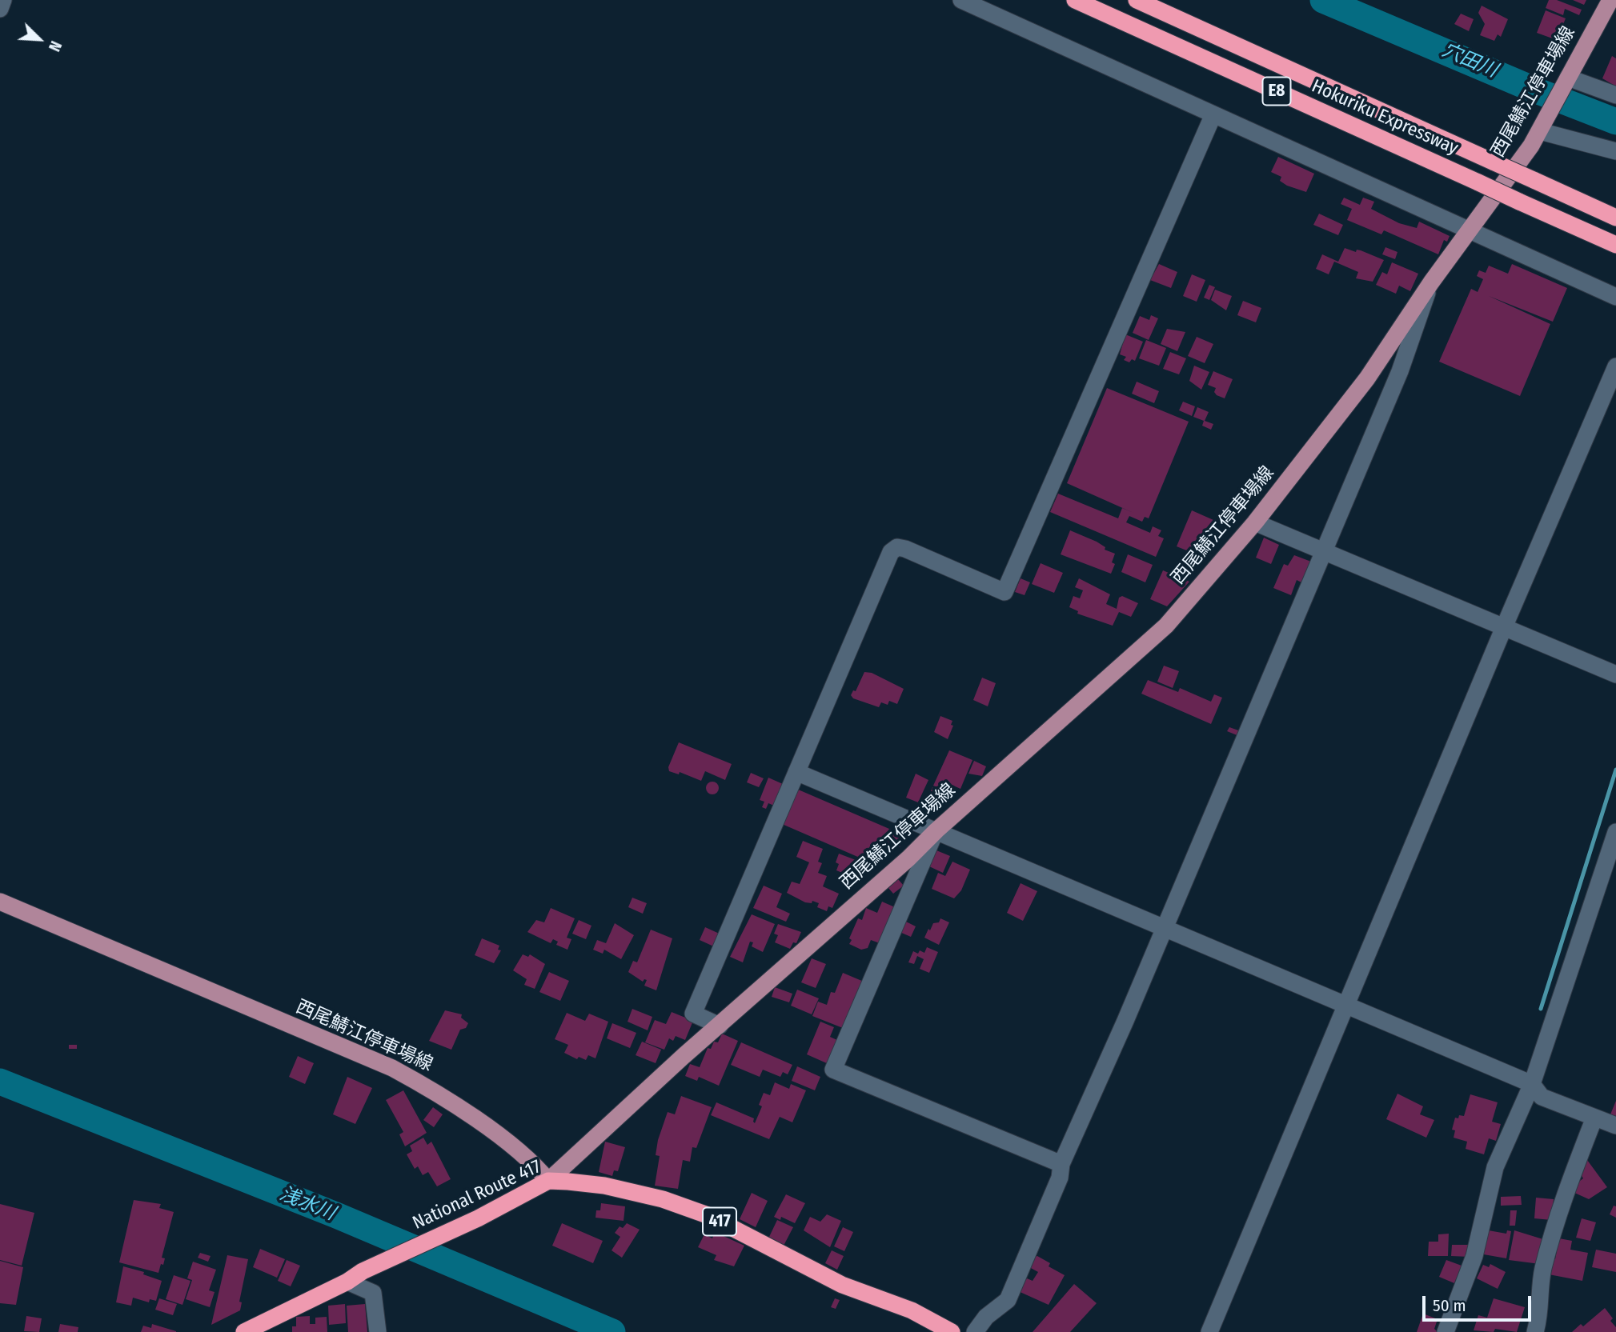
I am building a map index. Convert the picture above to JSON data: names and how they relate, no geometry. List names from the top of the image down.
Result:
{
  "streets": {
    "highway": [
      "E8",
      "Hokuriku Expressway",
      "National Route 417",
      "417"
    ],
    "main road": ["西尾鯖江停車場線"]
  },
  "crossings": [
    ["西尾鯖江停車場線", "National Route 417"]
  ],
  "water": ["穴田川", "浅水川"],
  "scale_bar": "50 m",
  "north": "bottom right"
}
